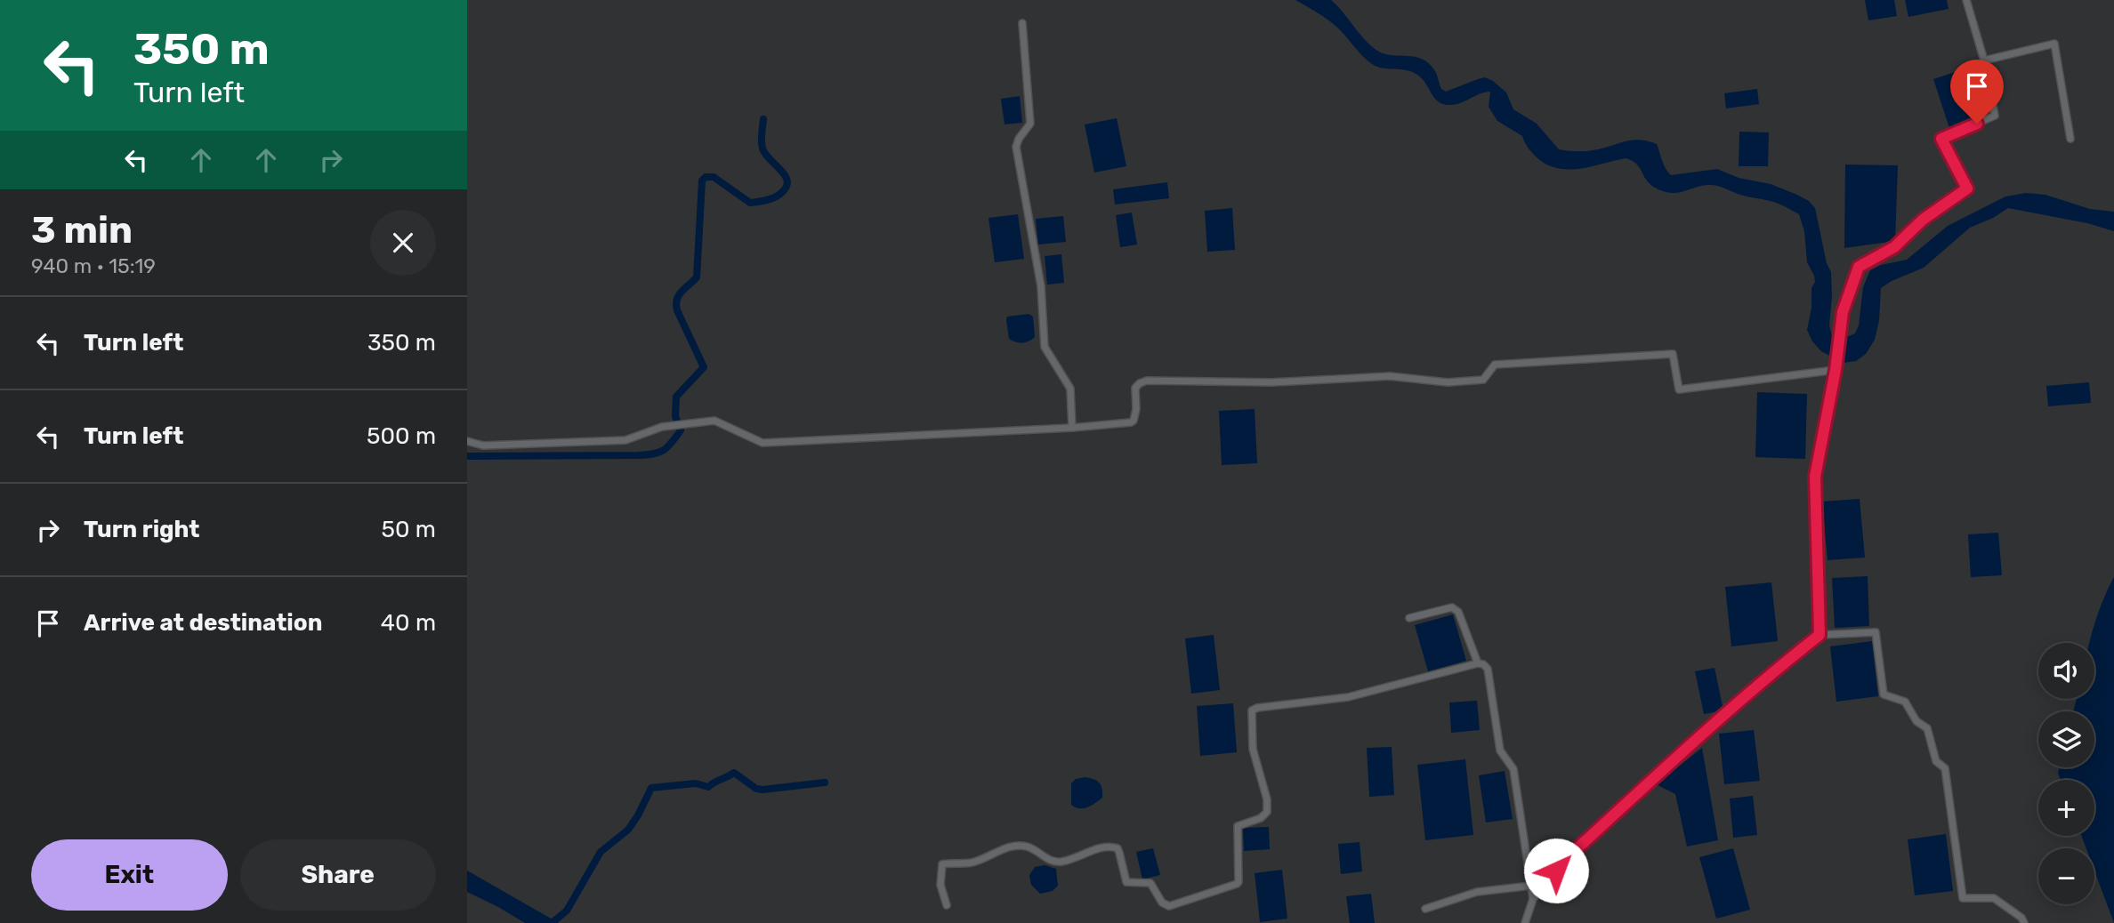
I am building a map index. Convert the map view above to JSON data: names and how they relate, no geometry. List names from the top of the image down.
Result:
{
  "page": {
    "turn": ["350 m", "Turn left"],
    "heading": ["3 min", "940 m · 15:19"],
    "list": [
      {
        "name": "Turn left",
        "value": "350 m"
      },
      {
        "name": "Turn left",
        "value": "500 m"
      },
      {
        "name": "Turn right",
        "value": "50 m"
      },
      {
        "name": "Arrive at destination",
        "value": "40 m"
      }
    ],
    "map_buttons": ["+", "−"],
    "buttons": ["Exit", "Share"]
  }
}
